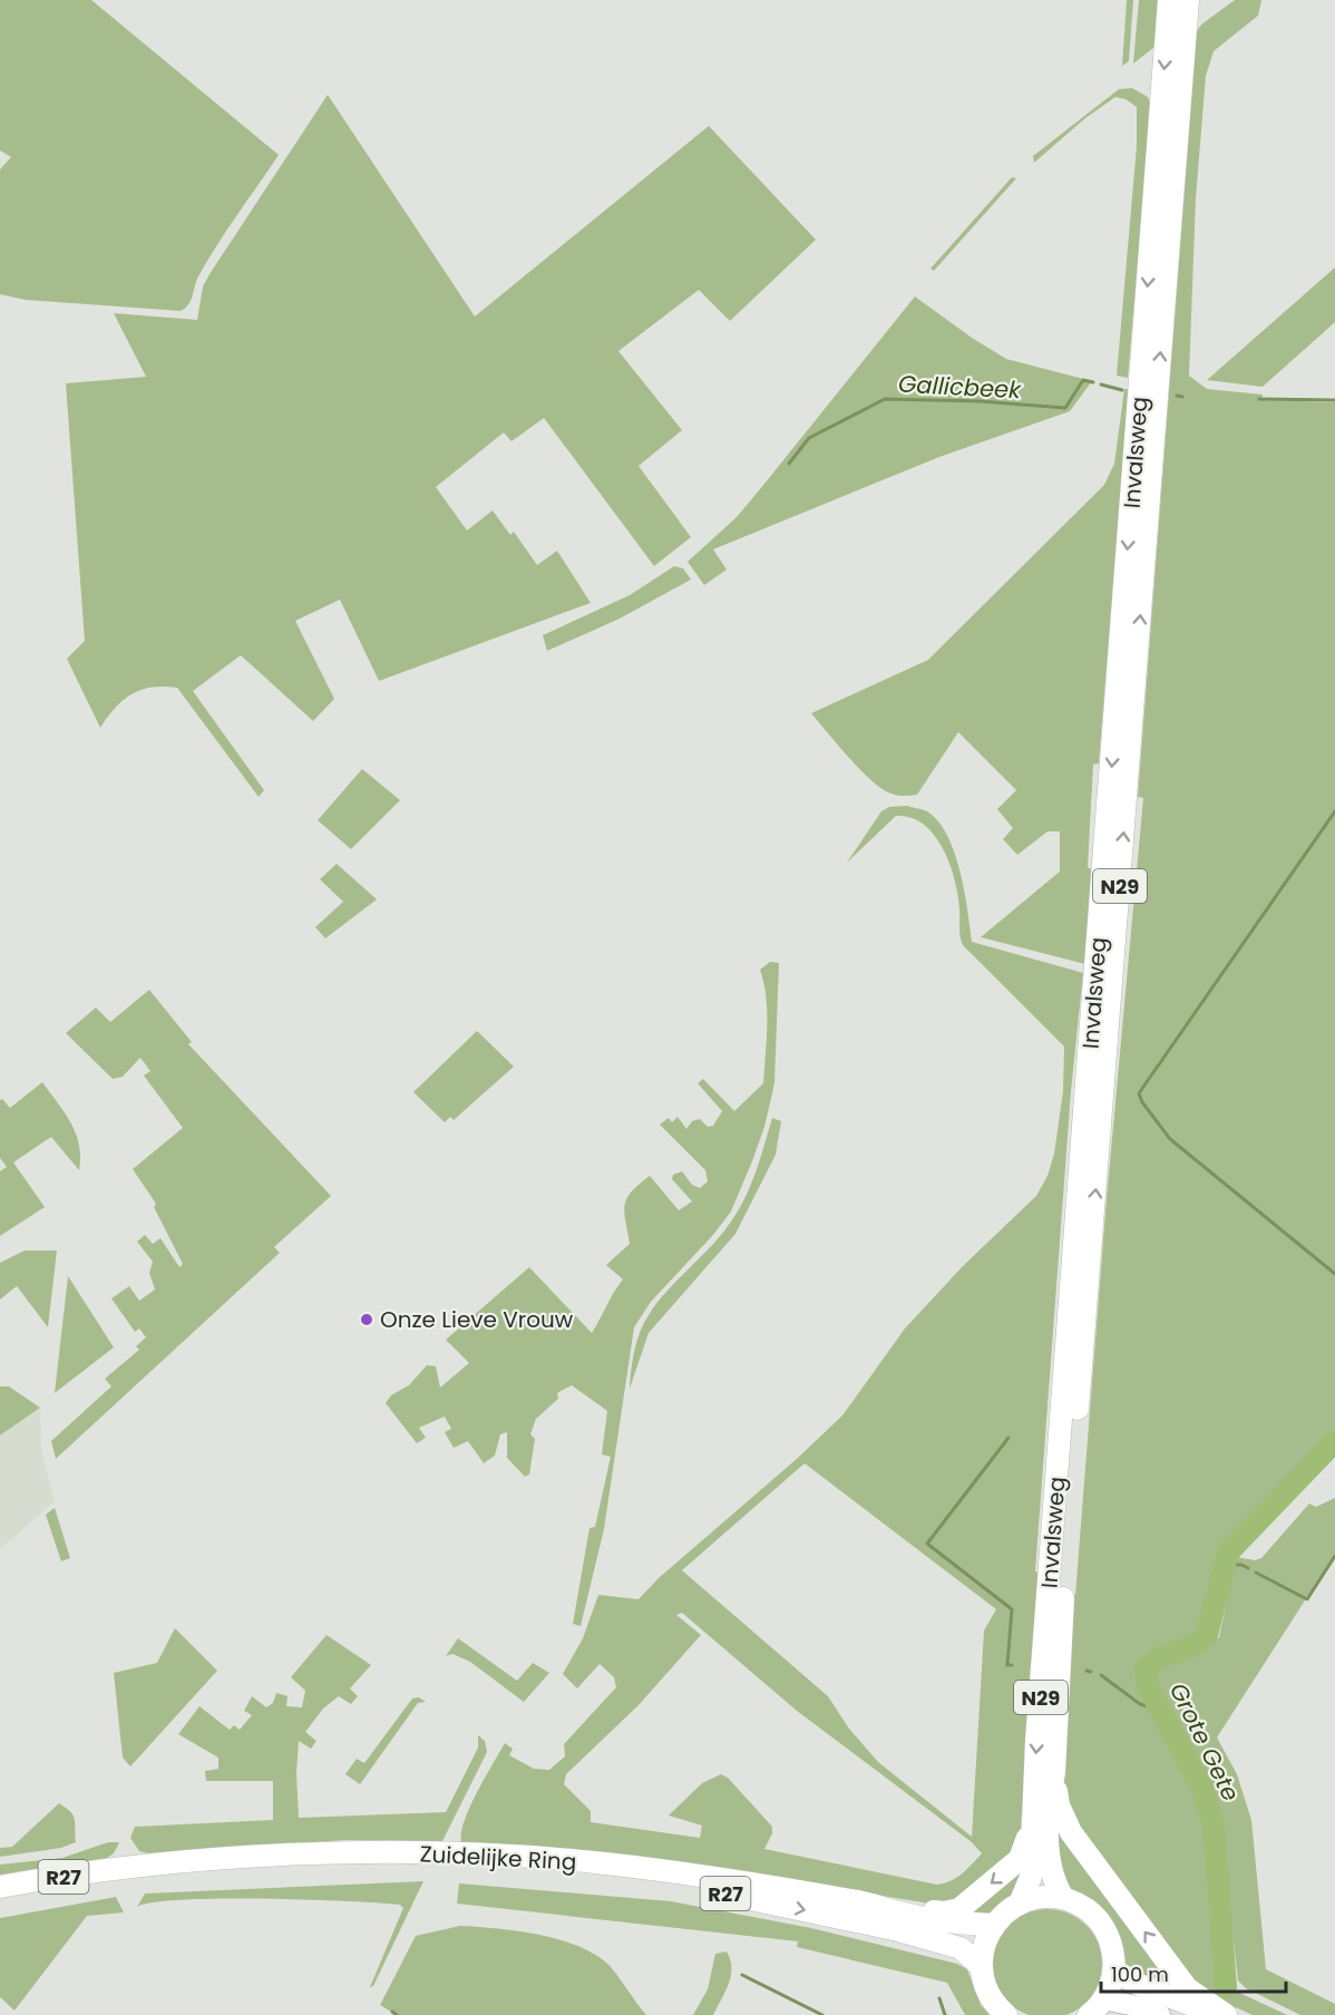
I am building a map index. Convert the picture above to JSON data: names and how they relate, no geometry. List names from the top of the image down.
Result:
{
  "streets": {
    "highway": [
      "Invalsweg",
      "N29",
      "Zuidelijke Ring",
      "R27"
    ]
  },
  "water": ["Gallicbeek", "Grote Gete"],
  "places": ["Onze Lieve Vrouw"],
  "scale_bar": "100 m"
}
